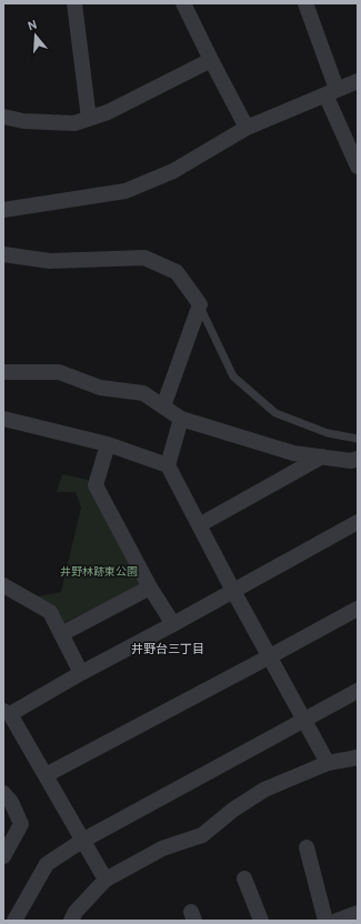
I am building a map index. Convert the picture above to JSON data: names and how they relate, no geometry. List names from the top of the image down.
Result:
{
  "districts": ["井野台三丁目"],
  "parks": ["井野林跡東公園"],
  "north": "top"
}
